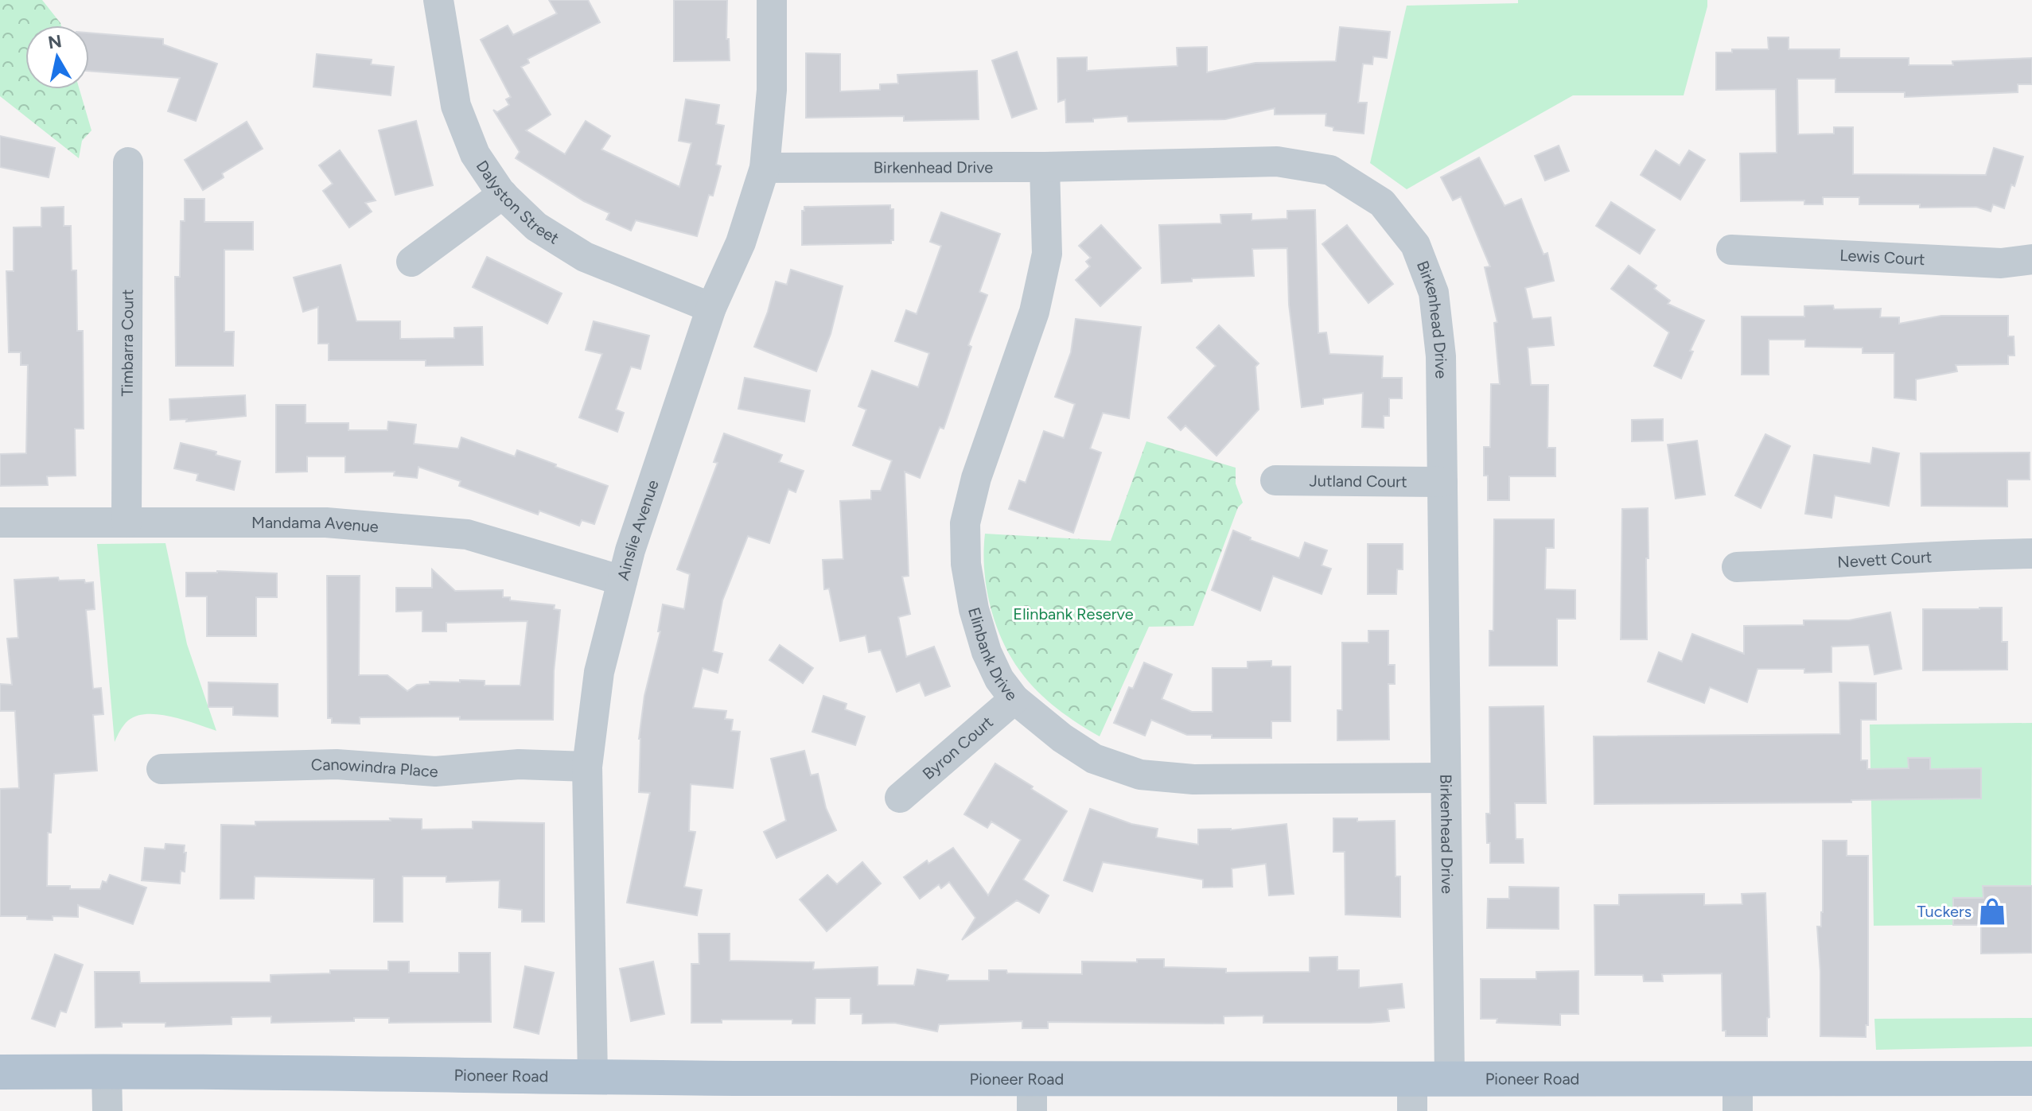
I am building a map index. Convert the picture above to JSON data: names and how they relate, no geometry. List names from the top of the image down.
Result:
{
  "streets": {
    "main road": ["Pioneer Road"],
    "street": [
      "Birkenhead Drive",
      "Dalyston Street",
      "Lewis Court",
      "Timbarra Court",
      "Jutland Court",
      "Mandama Avenue",
      "Ainslie Avenue",
      "Nevett Court",
      "Elinbank Drive",
      "Byron Court",
      "Canowindra Place"
    ]
  },
  "crossings": [
    ["Birkenhead Drive", "Jutland Court"],
    ["Birkenhead Drive", "Ainslie Avenue"],
    ["Birkenhead Drive", "Elinbank Drive"],
    ["Birkenhead Drive", "Pioneer Road"],
    ["Dalyston Street", "Ainslie Avenue"],
    ["Timbarra Court", "Mandama Avenue"],
    ["Mandama Avenue", "Ainslie Avenue"],
    ["Ainslie Avenue", "Canowindra Place"],
    ["Ainslie Avenue", "Pioneer Road"],
    ["Elinbank Drive", "Byron Court"]
  ],
  "parks": ["Elinbank Reserve"],
  "places": {
    "shop": ["Tuckers"]
  },
  "north": "top"
}
